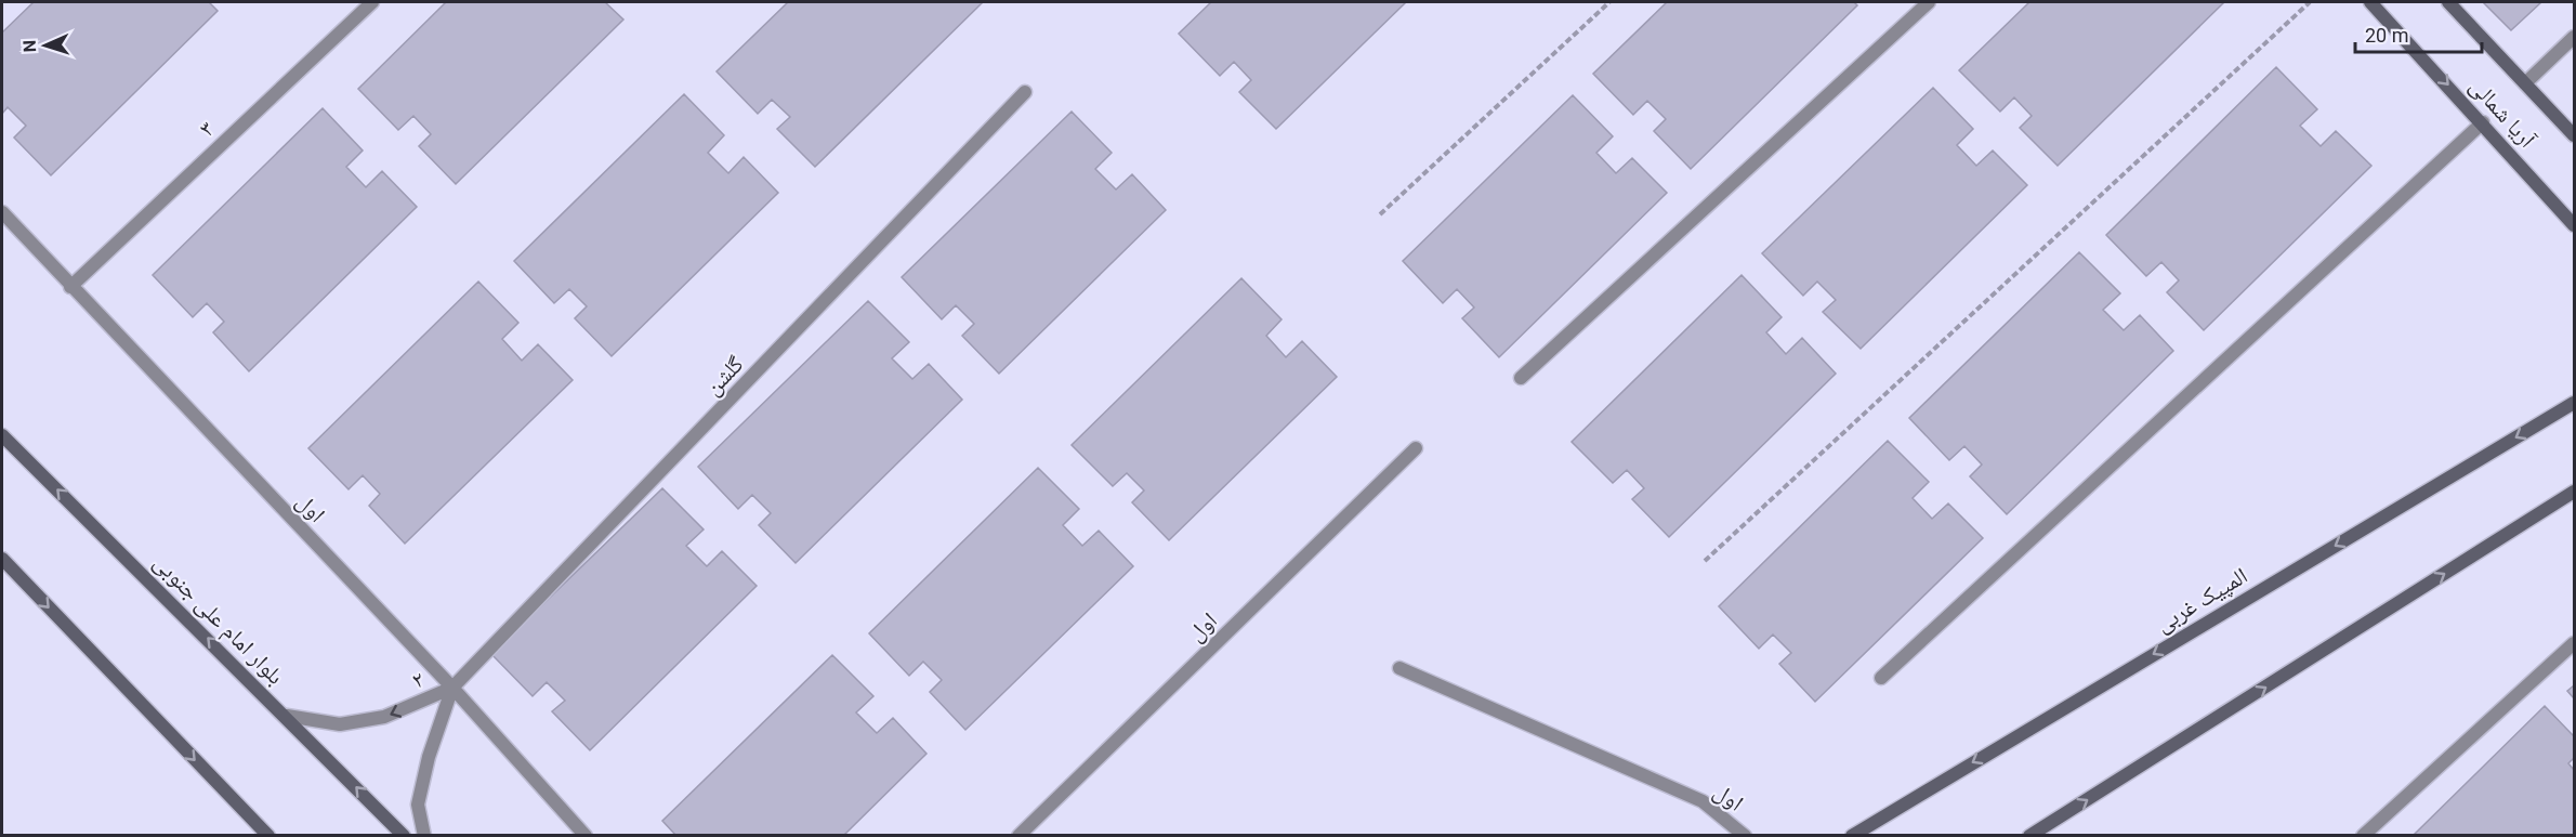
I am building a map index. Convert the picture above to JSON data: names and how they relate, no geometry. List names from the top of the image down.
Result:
{
  "streets": {
    "street": [
      "آریا شمالی",
      "۳",
      "گلشن",
      "اول",
      "المپیک غربی",
      "بلوار امام علی جنوبی",
      "۲"
    ]
  },
  "crossings": [
    ["۳", "اول"],
    ["گلشن", "اول"],
    ["گلشن", "۲"],
    ["اول", "۲"],
    ["بلوار امام علی جنوبی", "۲"]
  ],
  "one_way": ["۲"],
  "scale_bar": "20 m",
  "north": "left"
}
